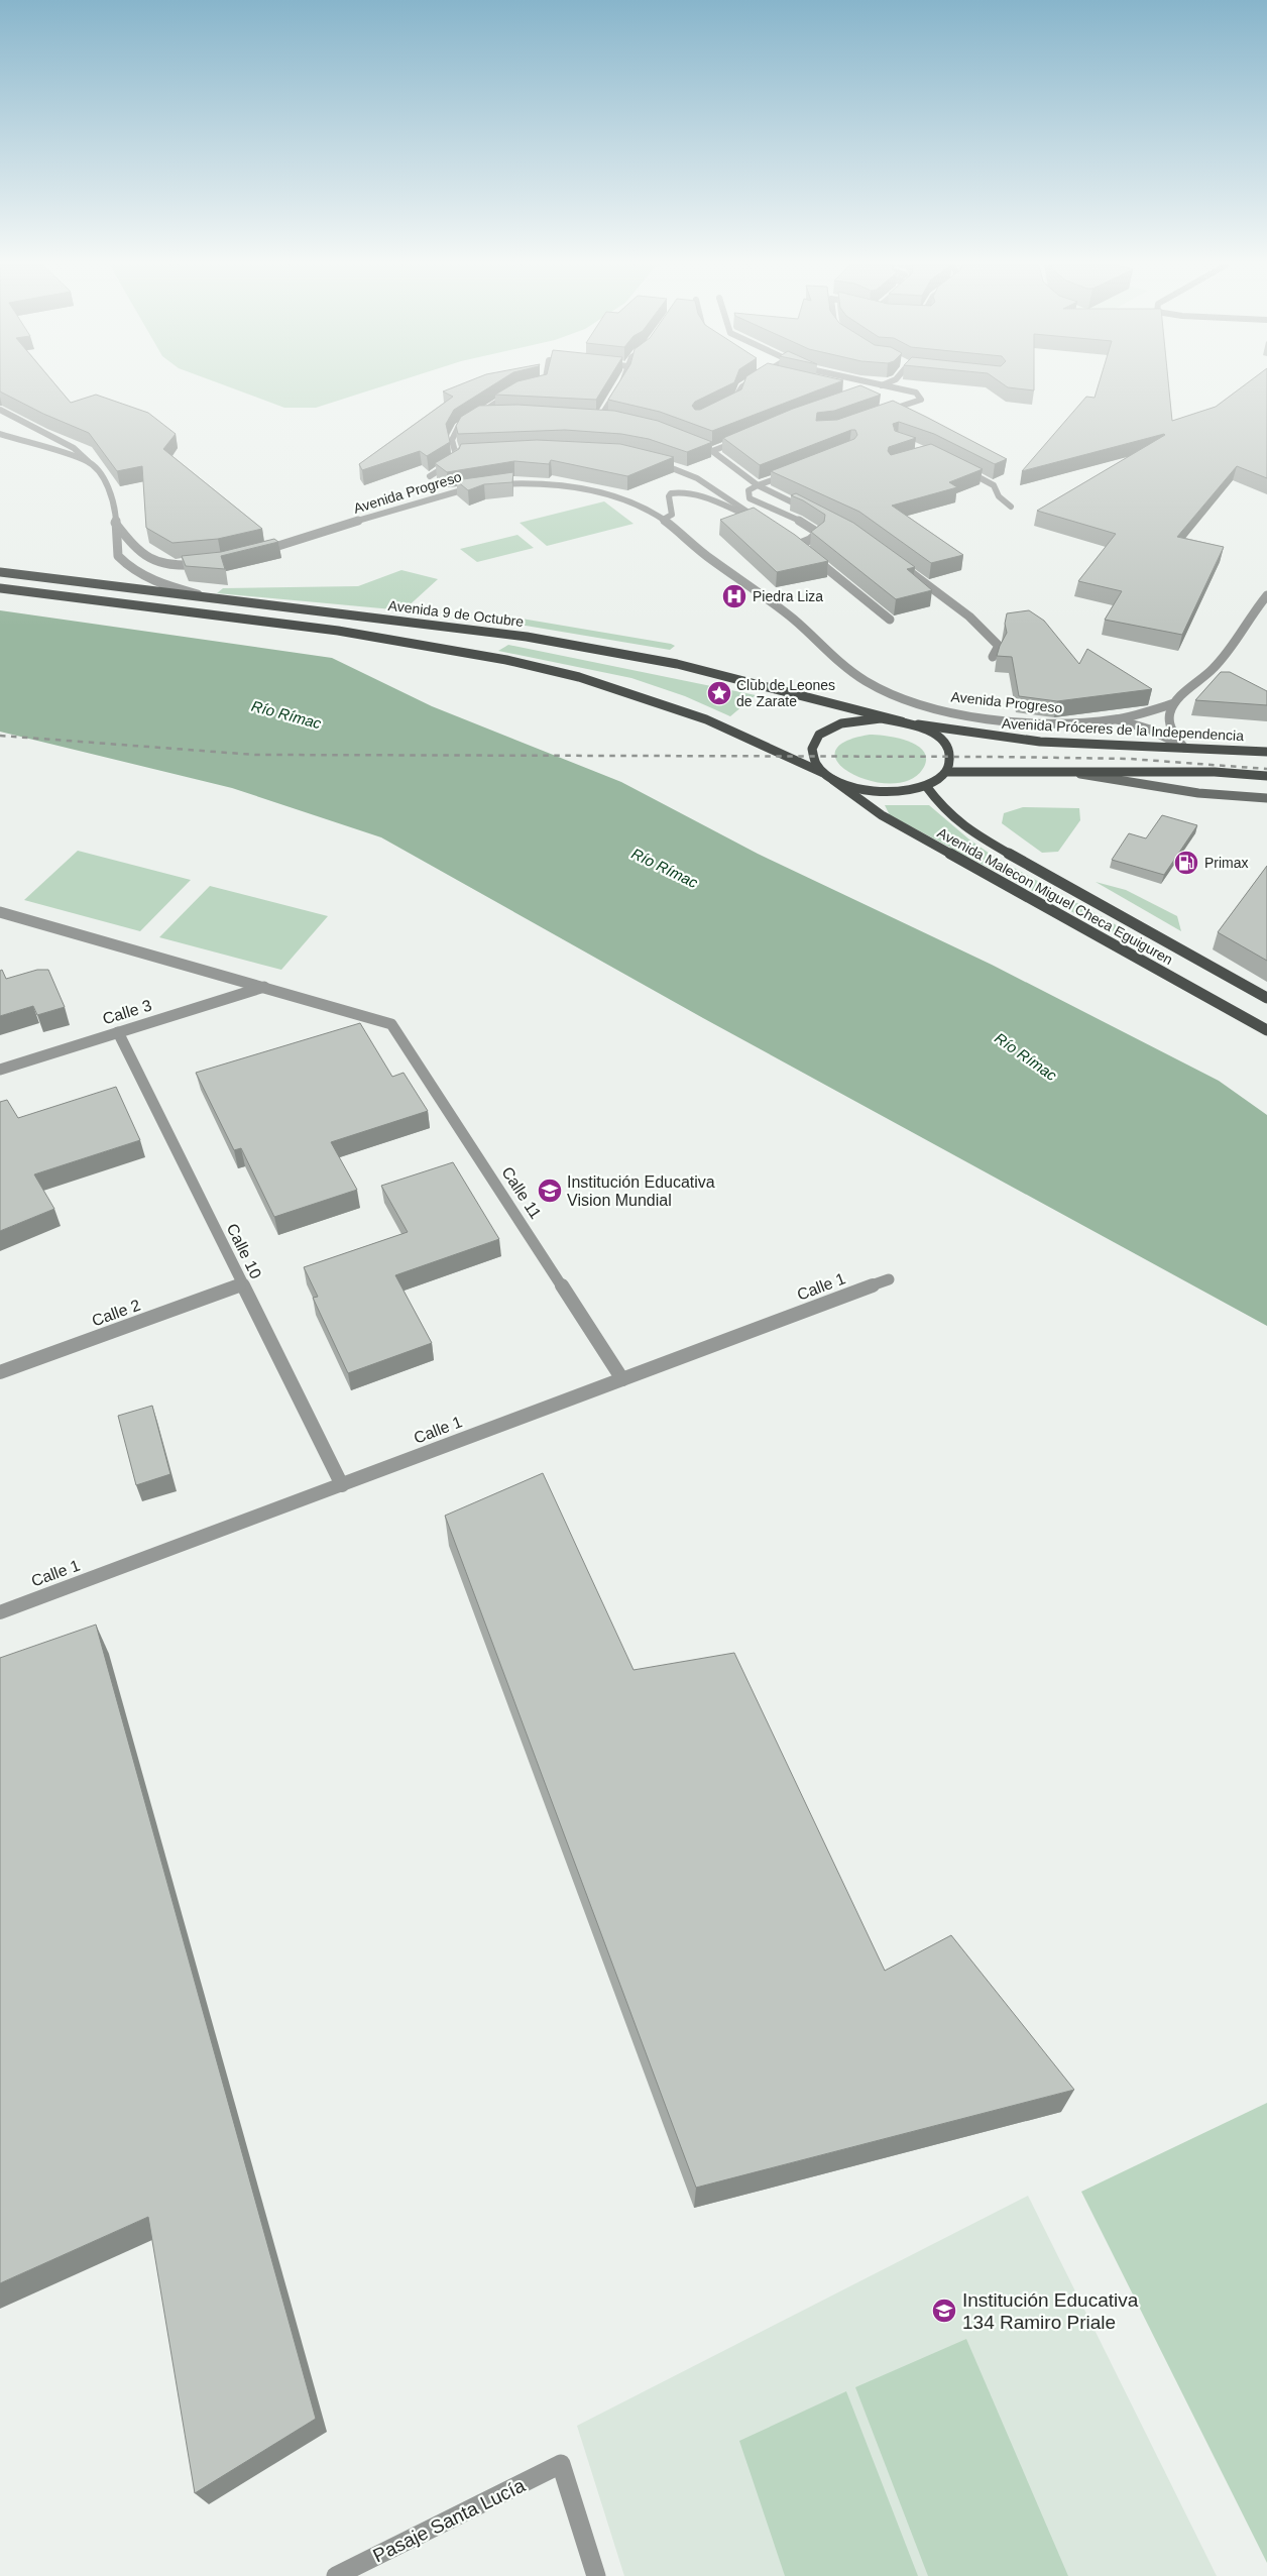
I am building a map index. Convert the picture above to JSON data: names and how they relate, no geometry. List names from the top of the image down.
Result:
{
  "streets": {
    "main road": ["Avenida 9 de Octubre", "Avenida Próceres de la Independencia", "Avenida Malecon Miguel Checa Eguiguren"],
    "street": [
      "Avenida Progreso",
      "Calle 3",
      "Calle 11",
      "Calle 10",
      "Calle 1",
      "Calle 2",
      "Pasaje Santa Lucía"
    ]
  },
  "crossings": [
    ["Avenida Progreso", "Avenida Próceres de la Independencia"],
    ["Avenida 9 de Octubre", "Avenida Próceres de la Independencia"],
    ["Calle 3", "Calle 11"],
    ["Calle 3", "Calle 10"],
    ["Calle 11", "Calle 1"],
    ["Calle 10", "Calle 1"],
    ["Calle 10", "Calle 2"]
  ],
  "water": ["Río Rímac"],
  "places": {
    "hospital": ["Piedra Liza"],
    "place": ["Club de Leones de Zarate"],
    "fuel station": ["Primax"],
    "school or university": ["Institución Educativa Vision Mundial", "Institución Educativa 134 Ramiro Priale"]
  }
}
